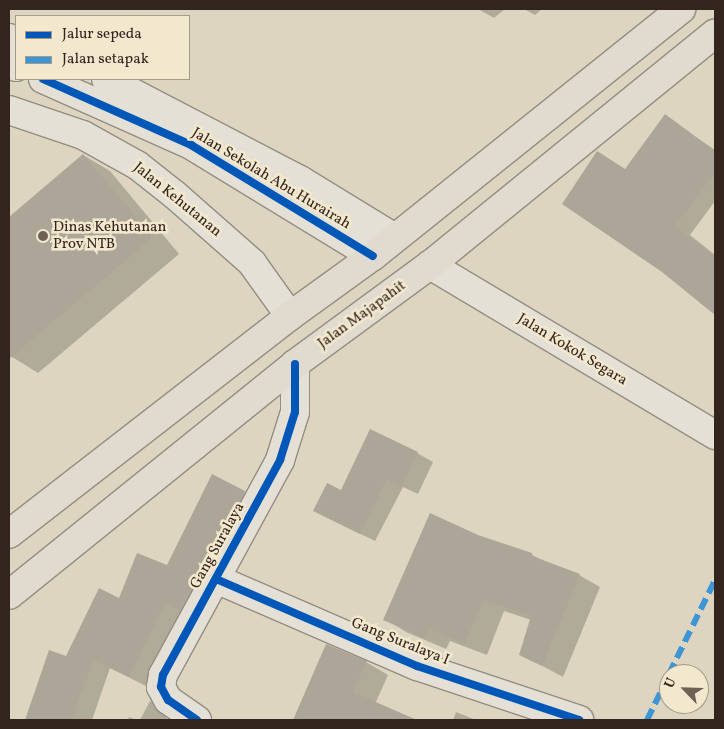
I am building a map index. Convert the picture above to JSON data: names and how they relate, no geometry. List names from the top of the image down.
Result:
{
  "streets": {
    "main road": ["Jalan Majapahit"],
    "street": [
      "Jalan Sekolah Abu Hurairah",
      "Jalan Kehutanan",
      "Jalan Kokok Segara",
      "Gang Suralaya",
      "Gang Suralaya I"
    ]
  },
  "crossings": [
    ["Jalan Majapahit", "Jalan Kokok Segara"],
    ["Jalan Majapahit", "Gang Suralaya"],
    ["Gang Suralaya", "Gang Suralaya I"]
  ],
  "places": ["Dinas Kehutanan Prov NTB"],
  "legend": ["Jalur sepeda", "Jalan setapak"],
  "north": "top left"
}
